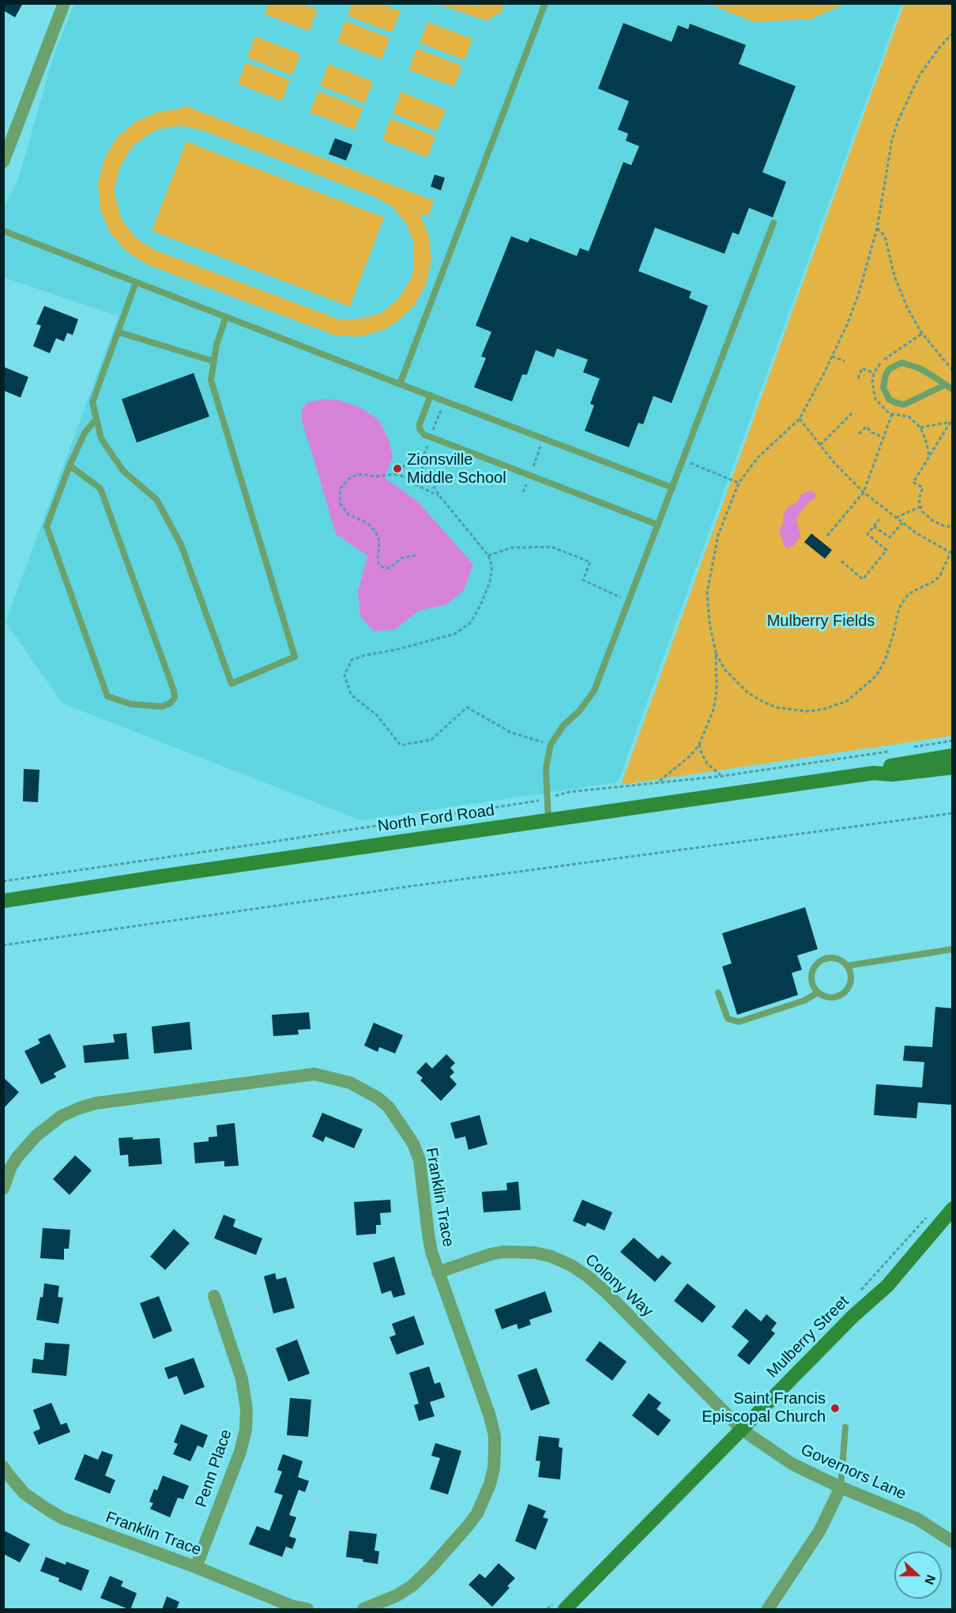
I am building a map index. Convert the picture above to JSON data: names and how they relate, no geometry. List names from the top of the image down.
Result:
{
  "streets": {
    "main road": ["North Ford Road", "Mulberry Street"],
    "street": [
      "Franklin Trace",
      "Colony Way",
      "Penn Place",
      "Governors Lane"
    ]
  },
  "crossings": [
    ["Franklin Trace", "Colony Way"],
    ["Franklin Trace", "Penn Place"],
    ["Colony Way", "Mulberry Street"],
    ["Colony Way", "Governors Lane"],
    ["Mulberry Street", "Governors Lane"]
  ],
  "parks": ["Mulberry Fields"],
  "places": ["Zionsville Middle School", "Saint Francis Episcopal Church"],
  "north": "right"
}
